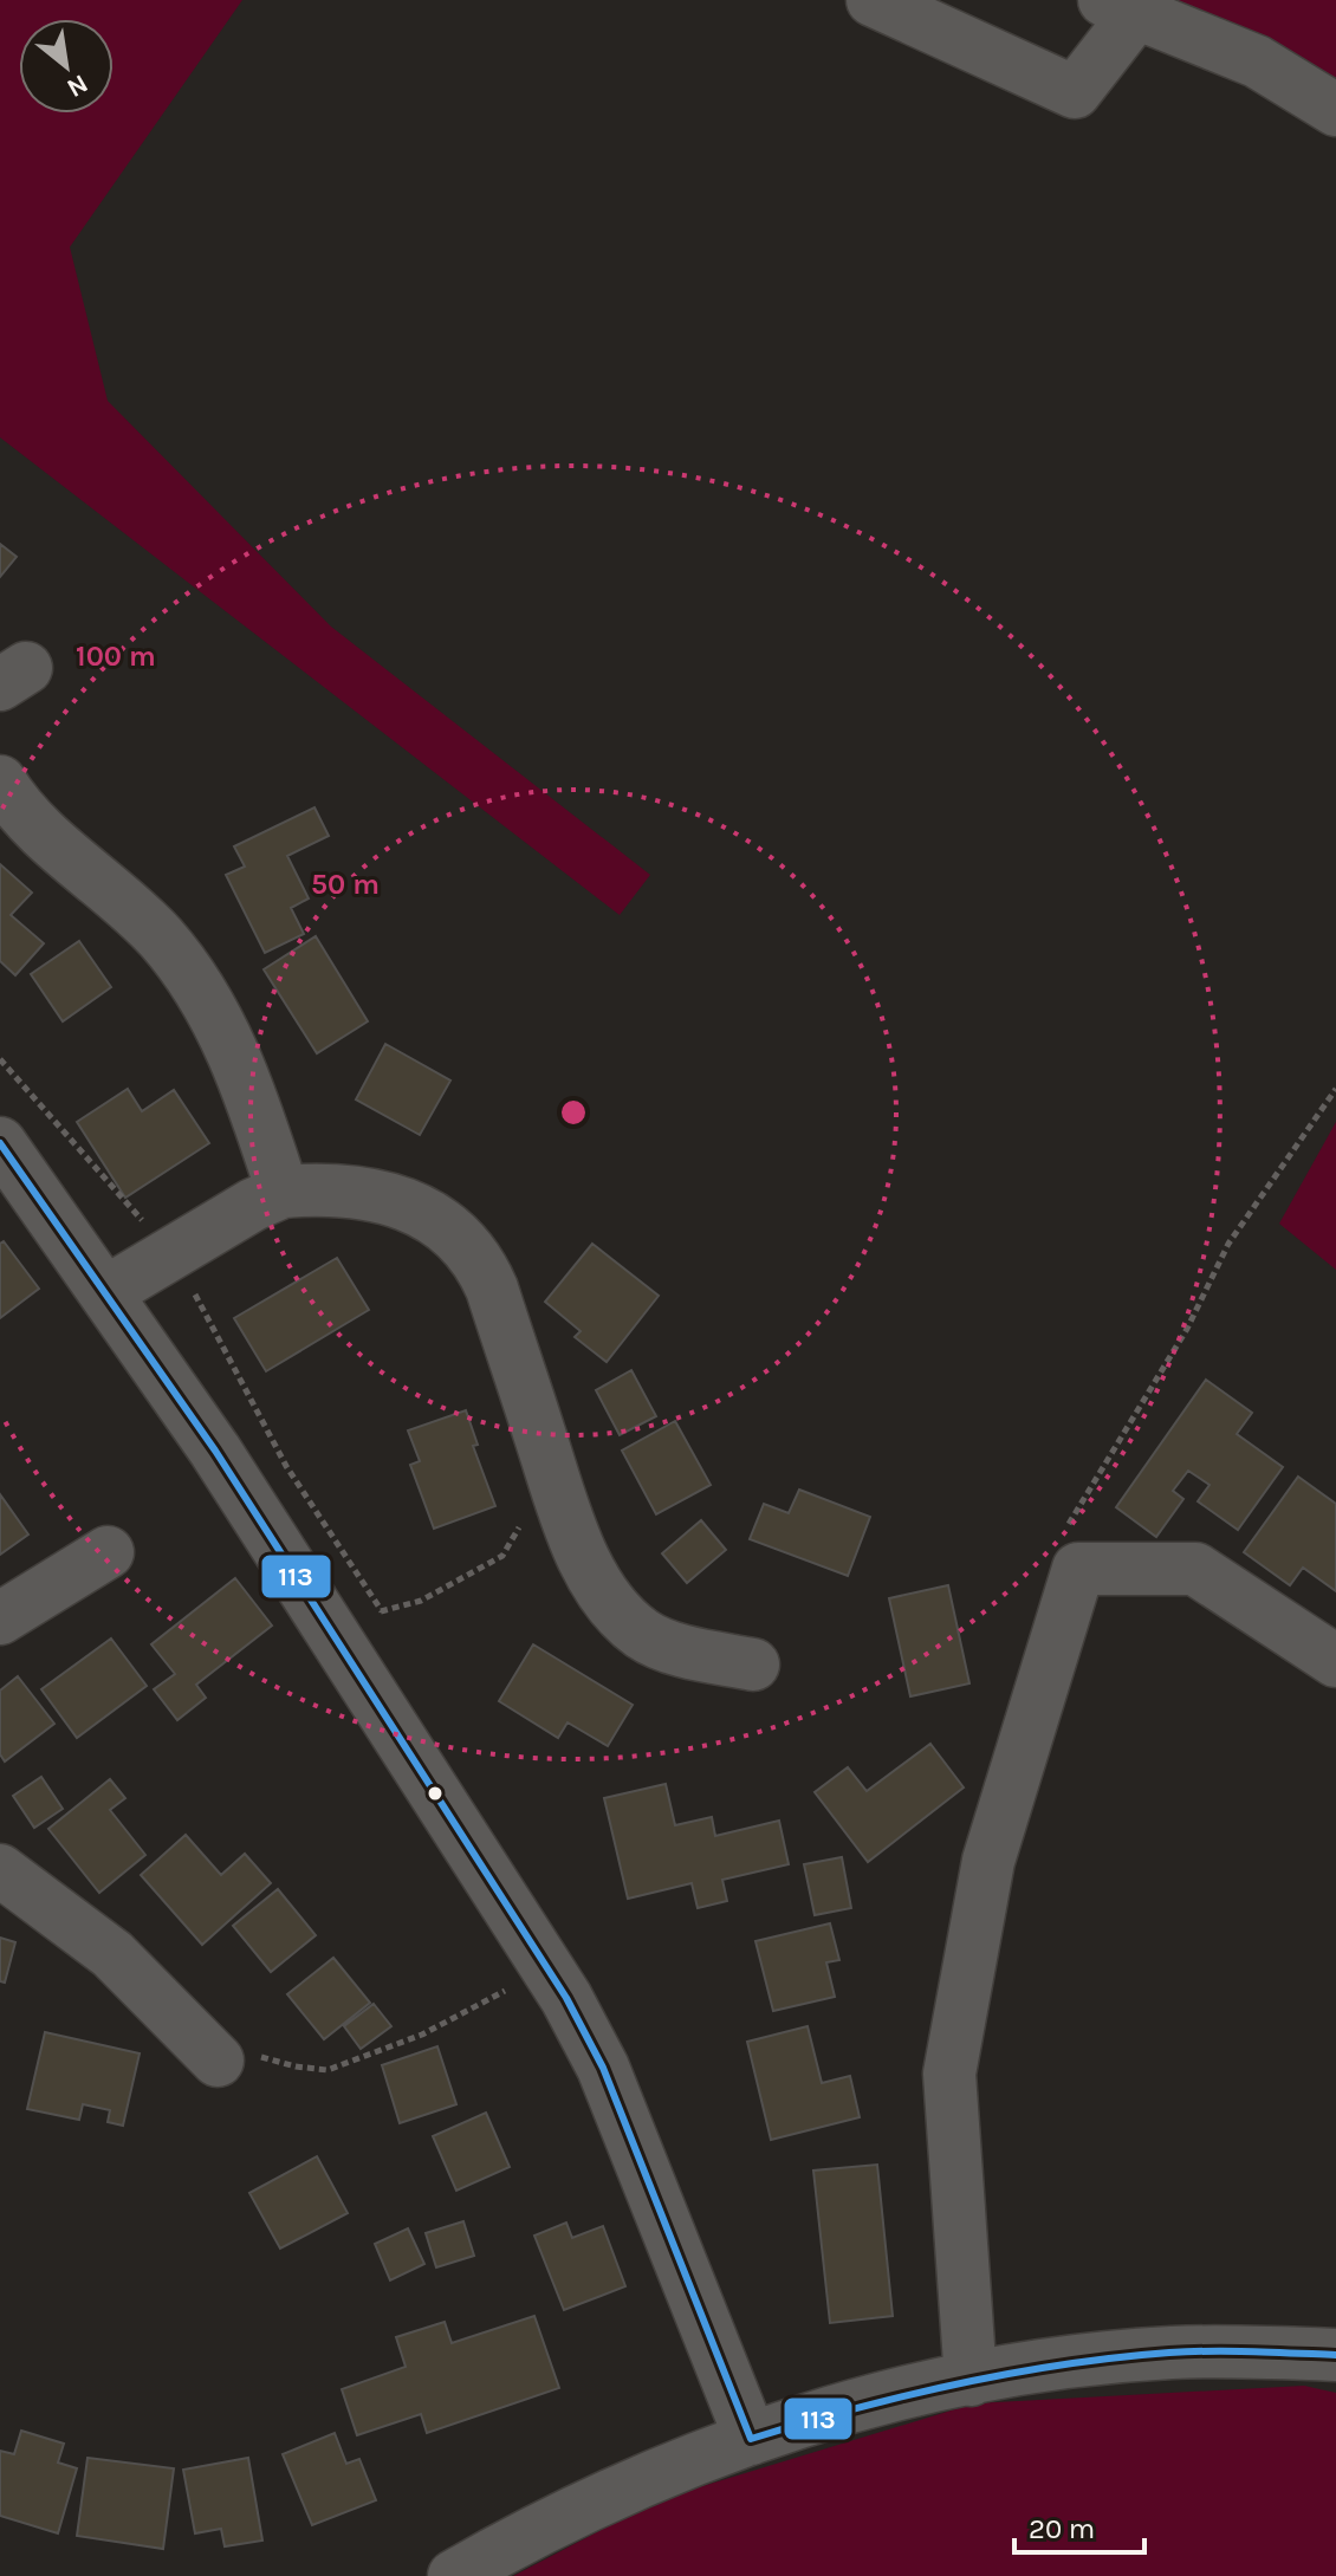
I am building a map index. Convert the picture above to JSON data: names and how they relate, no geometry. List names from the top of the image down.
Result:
{
  "lines": ["transit line 113"],
  "scale_bar": "20 m",
  "north": "bottom right",
  "rings": ["100 m", "50 m"]
}
